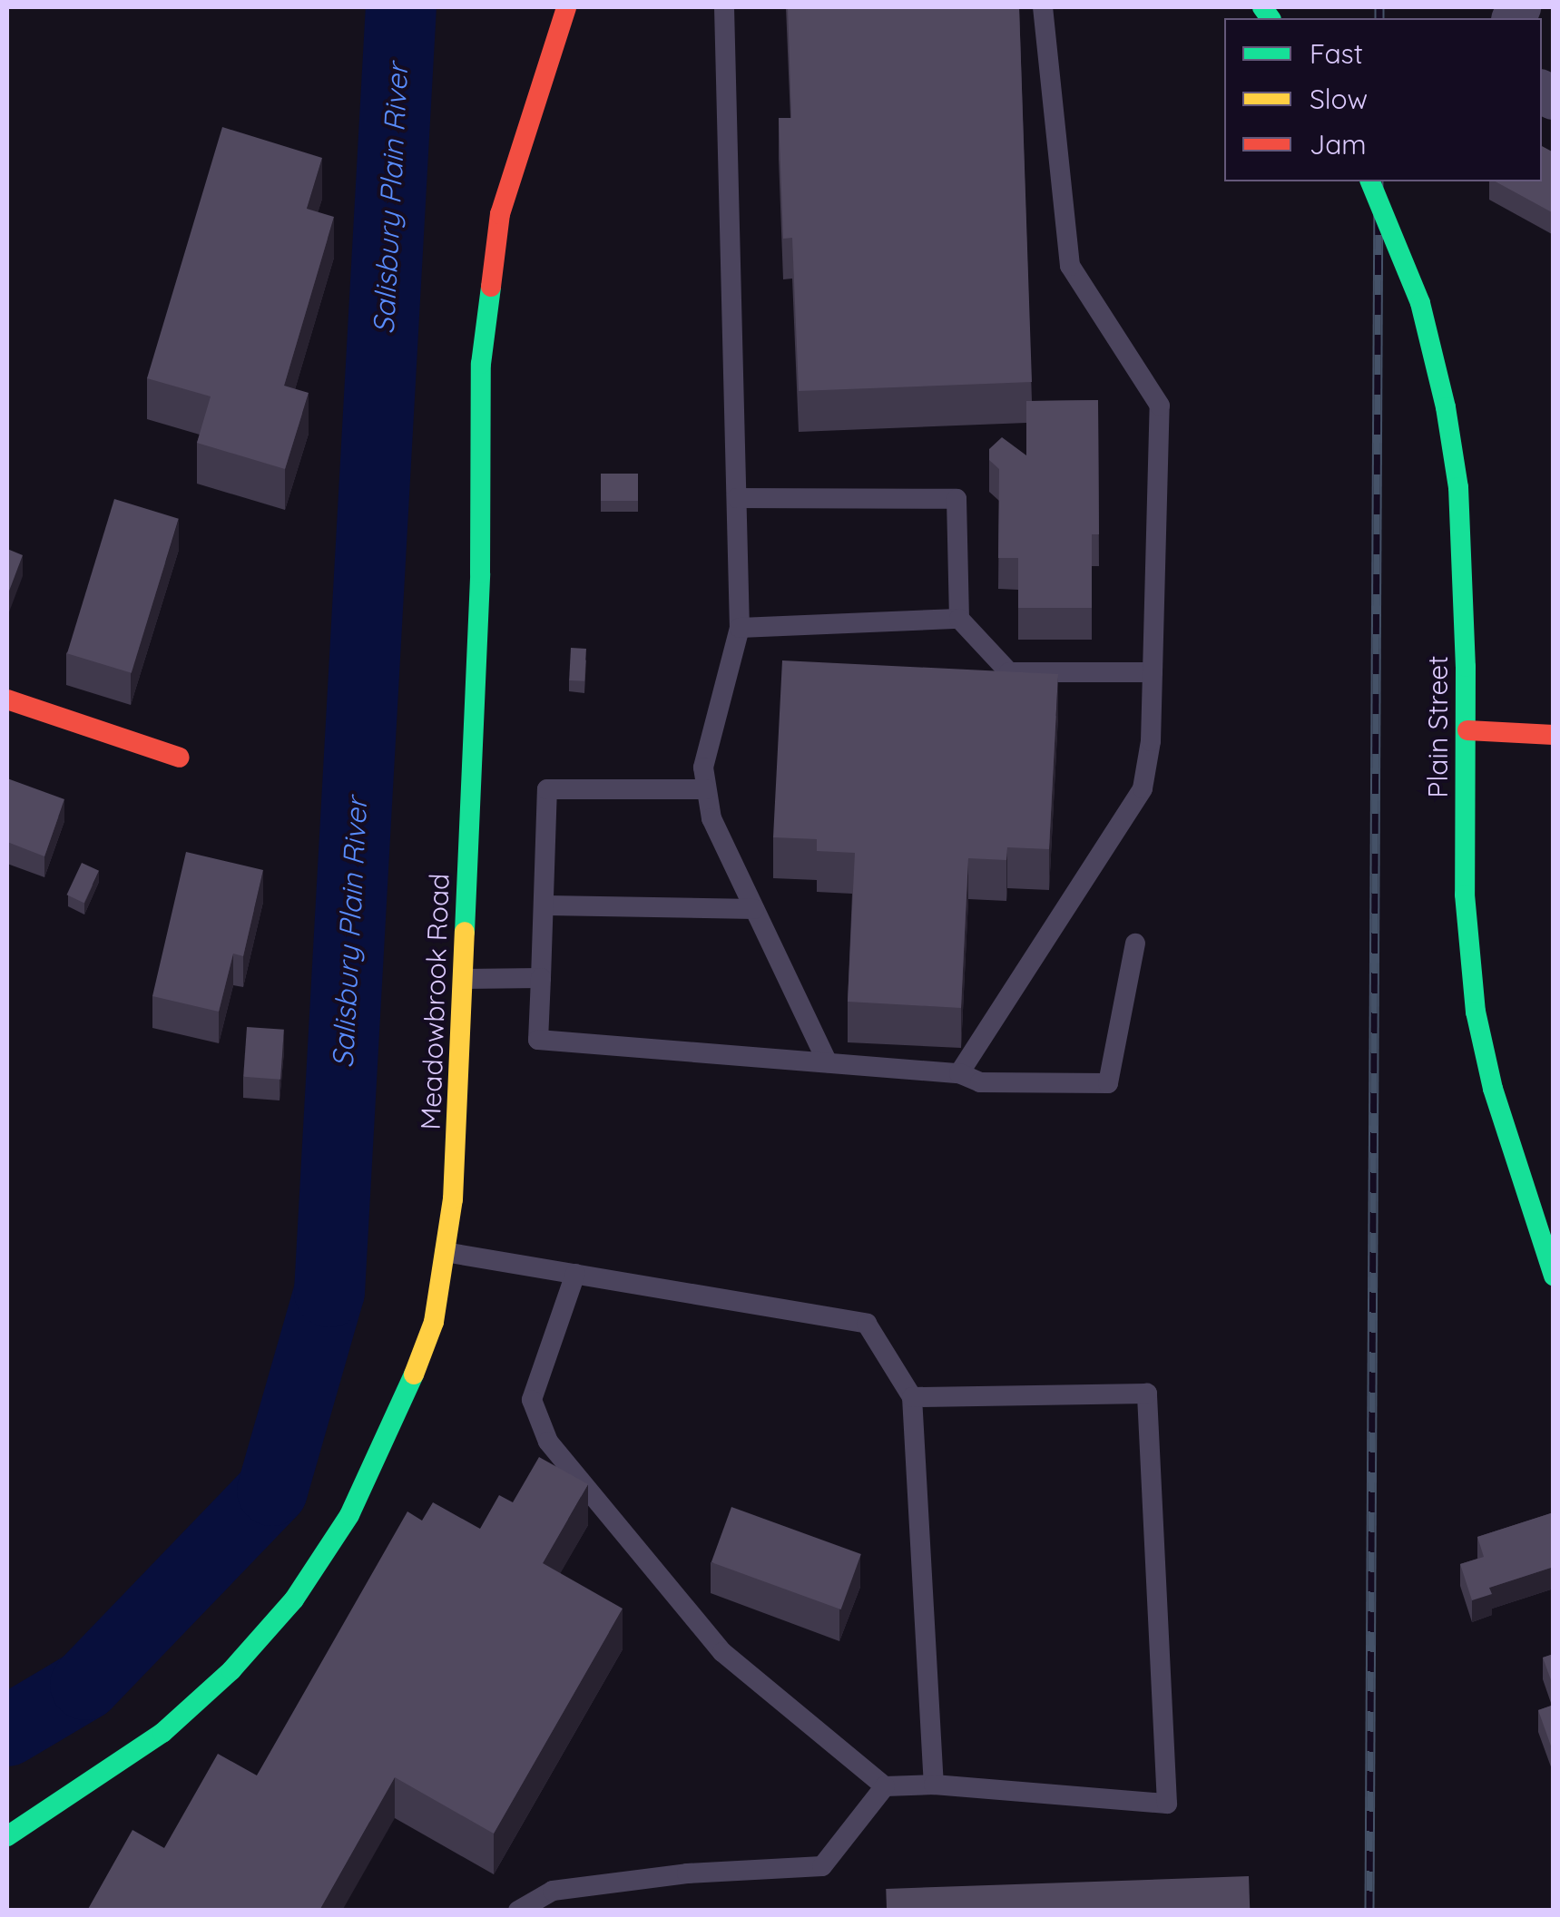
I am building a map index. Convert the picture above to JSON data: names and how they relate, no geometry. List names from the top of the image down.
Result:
{
  "streets": {
    "street": ["Plain Street", "Meadowbrook Road"]
  },
  "water": ["Salisbury Plain River"],
  "legend": ["Fast", "Slow", "Jam"]
}
